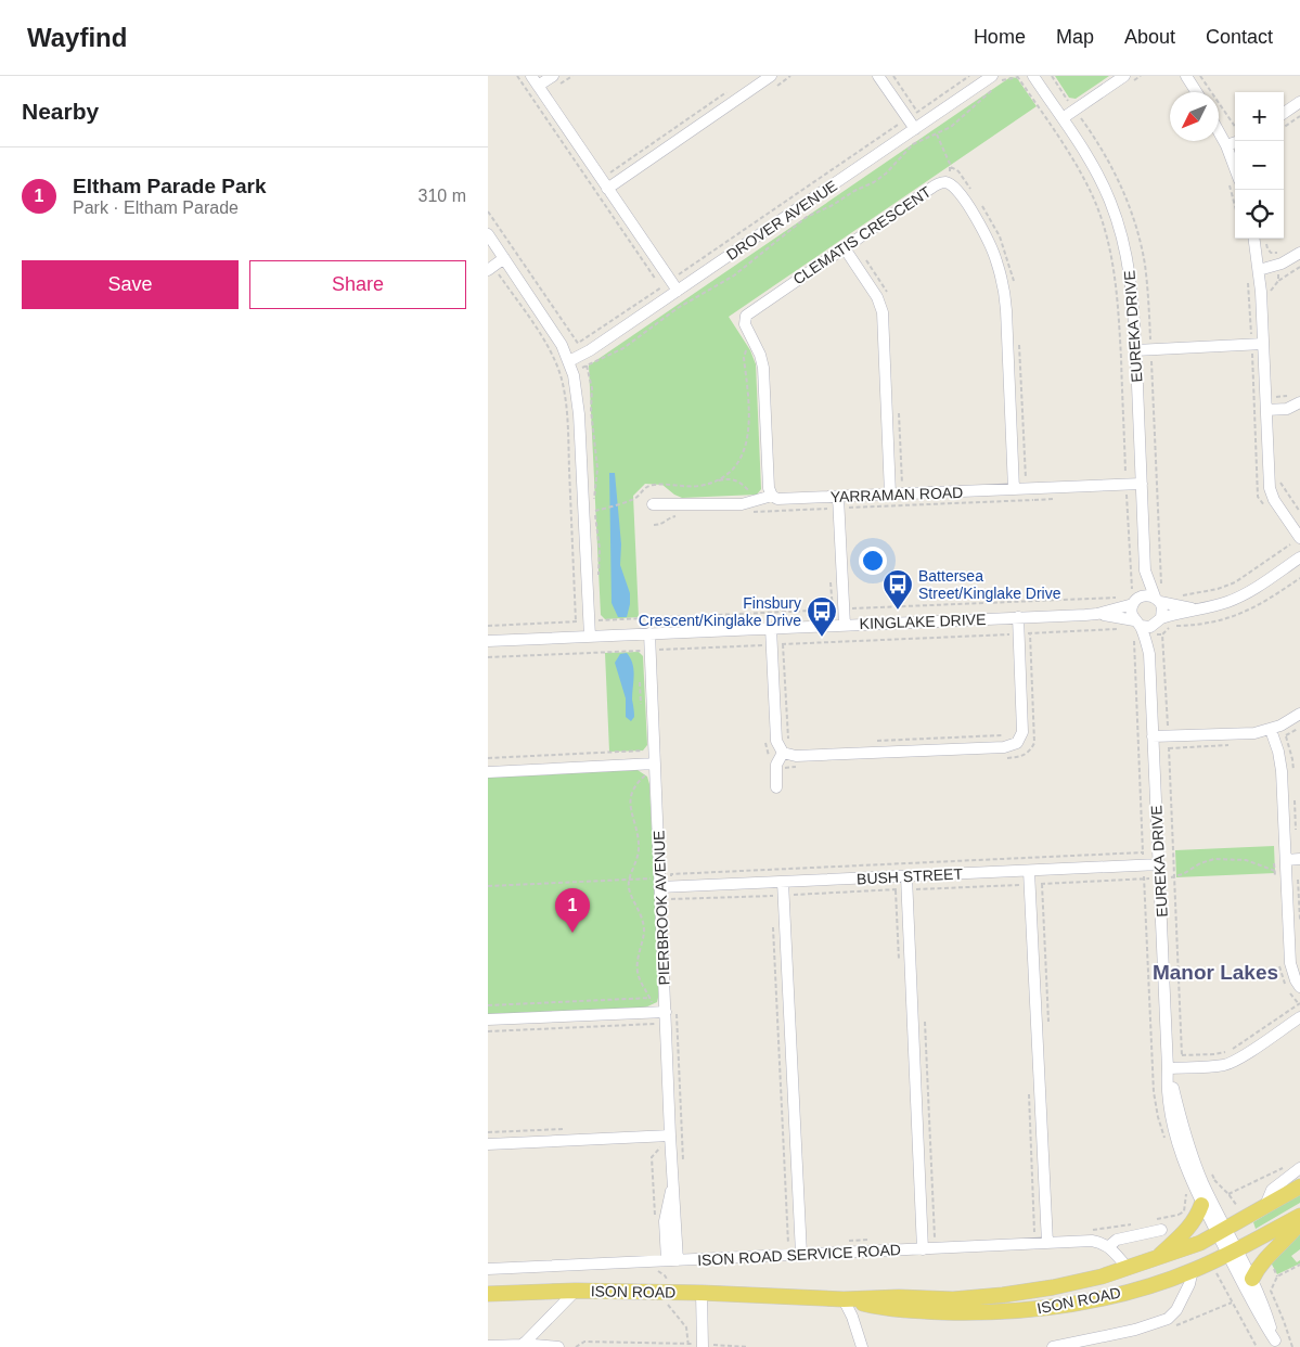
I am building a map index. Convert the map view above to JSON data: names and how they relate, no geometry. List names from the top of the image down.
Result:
{
  "streets": {
    "main road": ["ISON ROAD"],
    "street": [
      "DROVER AVENUE",
      "CLEMATIS CRESCENT",
      "EUREKA DRIVE",
      "YARRAMAN ROAD",
      "KINGLAKE DRIVE",
      "BUSH STREET",
      "PIERBROOK AVENUE",
      "ISON ROAD SERVICE ROAD"
    ]
  },
  "crossings": [
    ["CLEMATIS CRESCENT", "YARRAMAN ROAD"],
    ["EUREKA DRIVE", "YARRAMAN ROAD"],
    ["EUREKA DRIVE", "KINGLAKE DRIVE"],
    ["EUREKA DRIVE", "BUSH STREET"],
    ["EUREKA DRIVE", "ISON ROAD"],
    ["KINGLAKE DRIVE", "PIERBROOK AVENUE"],
    ["BUSH STREET", "PIERBROOK AVENUE"],
    ["PIERBROOK AVENUE", "ISON ROAD SERVICE ROAD"]
  ],
  "districts": ["Manor Lakes"],
  "places": {
    "bus stop": ["Battersea Street/Kinglake Drive", "Finsbury Crescent/Kinglake Drive"]
  },
  "north": "bottom left",
  "page": {
    "header": "Wayfind",
    "nav": [
      "Home",
      "Map",
      "About",
      "Contact"
    ],
    "heading": "Nearby",
    "map_buttons": ["+", "−"],
    "list": [
      {
        "mark": "1",
        "name": "Eltham Parade Park",
        "note": "Park · Eltham Parade",
        "value": "310 m"
      }
    ],
    "buttons": ["Save", "Share"],
    "pins": "1"
  }
}
